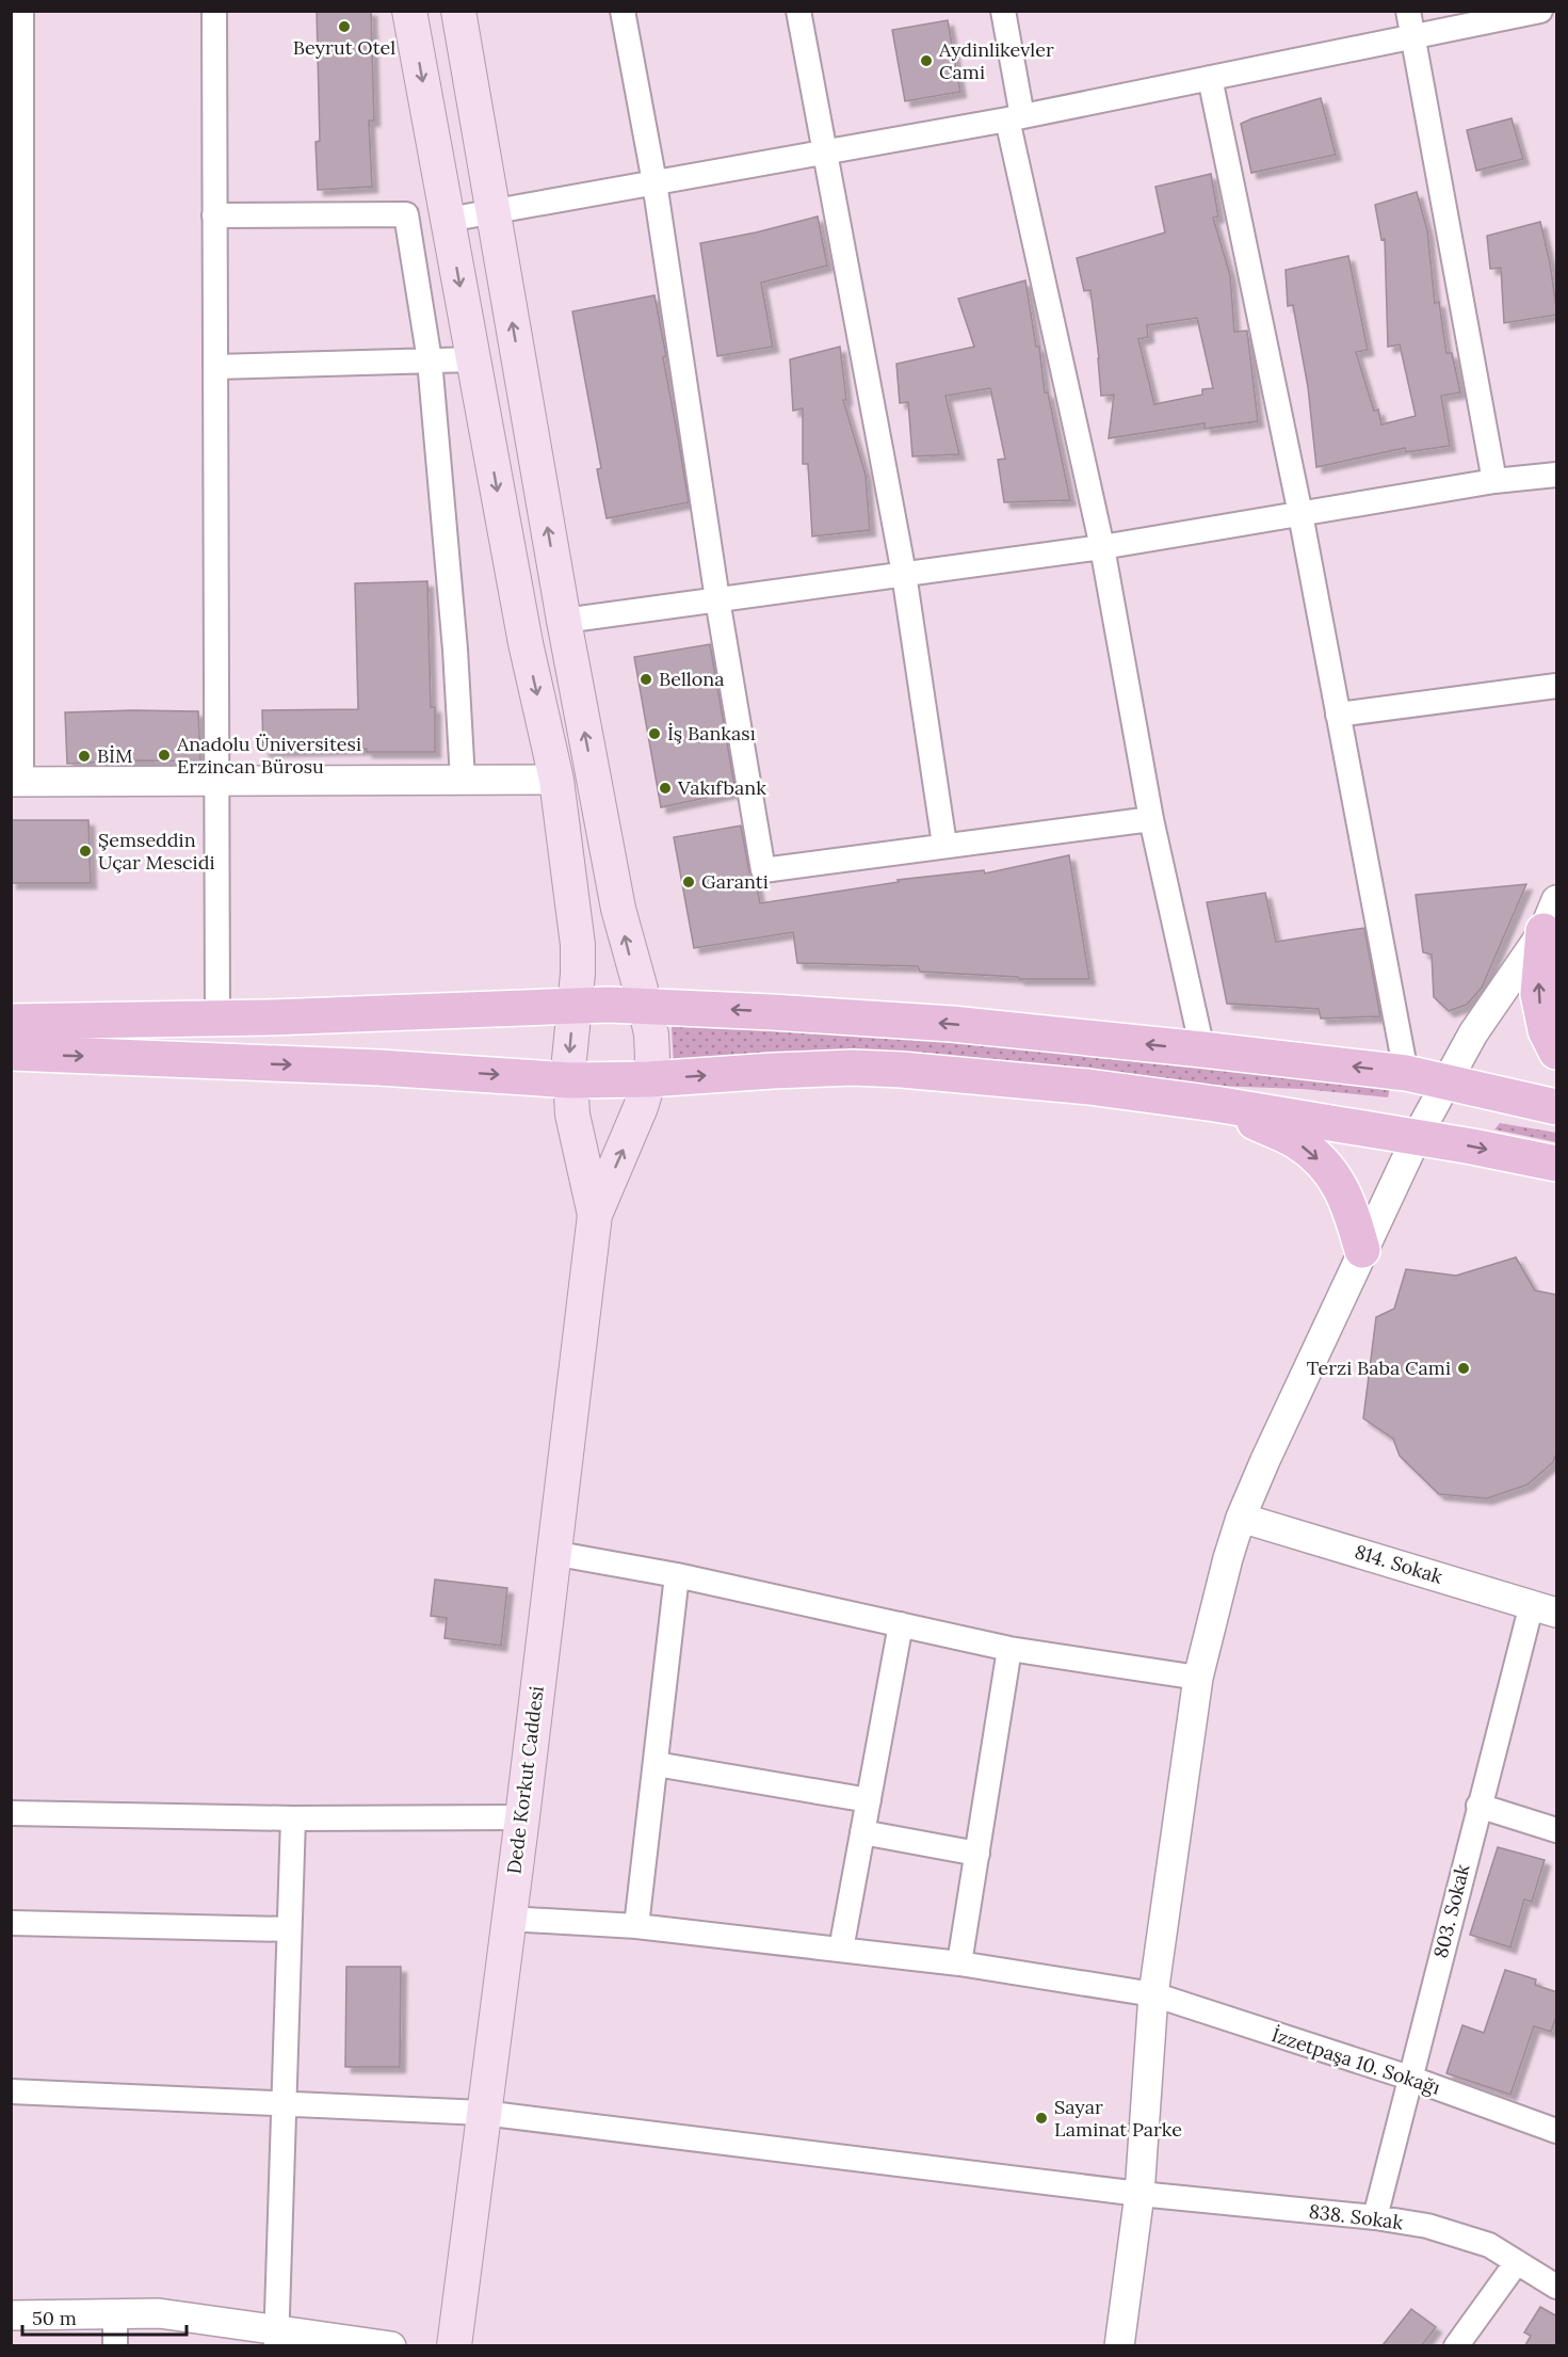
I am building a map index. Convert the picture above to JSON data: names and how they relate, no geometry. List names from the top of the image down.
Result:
{
  "streets": {
    "main road": ["Dede Korkut Caddesi"],
    "street": [
      "814. Sokak",
      "803. Sokak",
      "İzzetpaşa 10. Sokağı",
      "838. Sokak"
    ]
  },
  "crossings": [
    ["814. Sokak", "803. Sokak"],
    ["Dede Korkut Caddesi", "İzzetpaşa 10. Sokağı"],
    ["Dede Korkut Caddesi", "838. Sokak"],
    ["803. Sokak", "İzzetpaşa 10. Sokağı"],
    ["803. Sokak", "838. Sokak"]
  ],
  "places": [
    "Beyrut Otel",
    "Aydinlikevler Cami",
    "Bellona",
    "İş Bankası",
    "Anadolu Üniversitesi Erzincan Bürosu",
    "BİM",
    "Vakıfbank",
    "Şemseddin Uçar Mescidi",
    "Garanti",
    "Terzi Baba Cami",
    "Sayar Laminat Parke"
  ],
  "scale_bar": "50 m"
}
